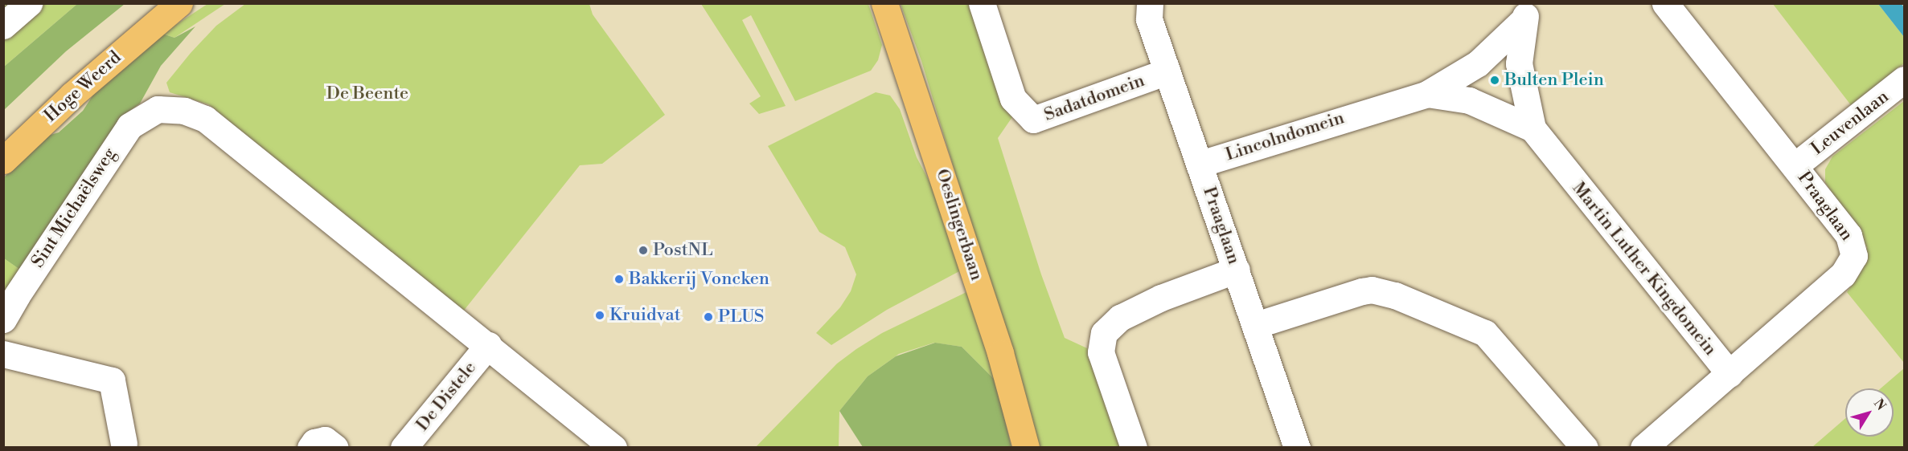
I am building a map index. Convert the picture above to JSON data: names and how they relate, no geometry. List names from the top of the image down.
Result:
{
  "streets": {
    "main road": ["Hoge Weerd", "Oeslingerbaan"],
    "street": [
      "Sadatdomein",
      "Leuvenlaan",
      "Lincolndomein",
      "Praaglaan",
      "Sint Michaëlsweg",
      "Martin Luther Kingdomein",
      "De Distele"
    ]
  },
  "crossings": [
    ["Sadatdomein", "Praaglaan"],
    ["Leuvenlaan", "Praaglaan"],
    ["Lincolndomein", "Praaglaan"],
    ["Praaglaan", "Martin Luther Kingdomein"],
    ["Sint Michaëlsweg", "De Distele"]
  ],
  "parks": ["De Beente"],
  "places": [
    "Bulten Plein",
    "PostNL",
    "Bakkerij Voncken",
    "Kruidvat",
    "PLUS"
  ],
  "north": "top right"
}
